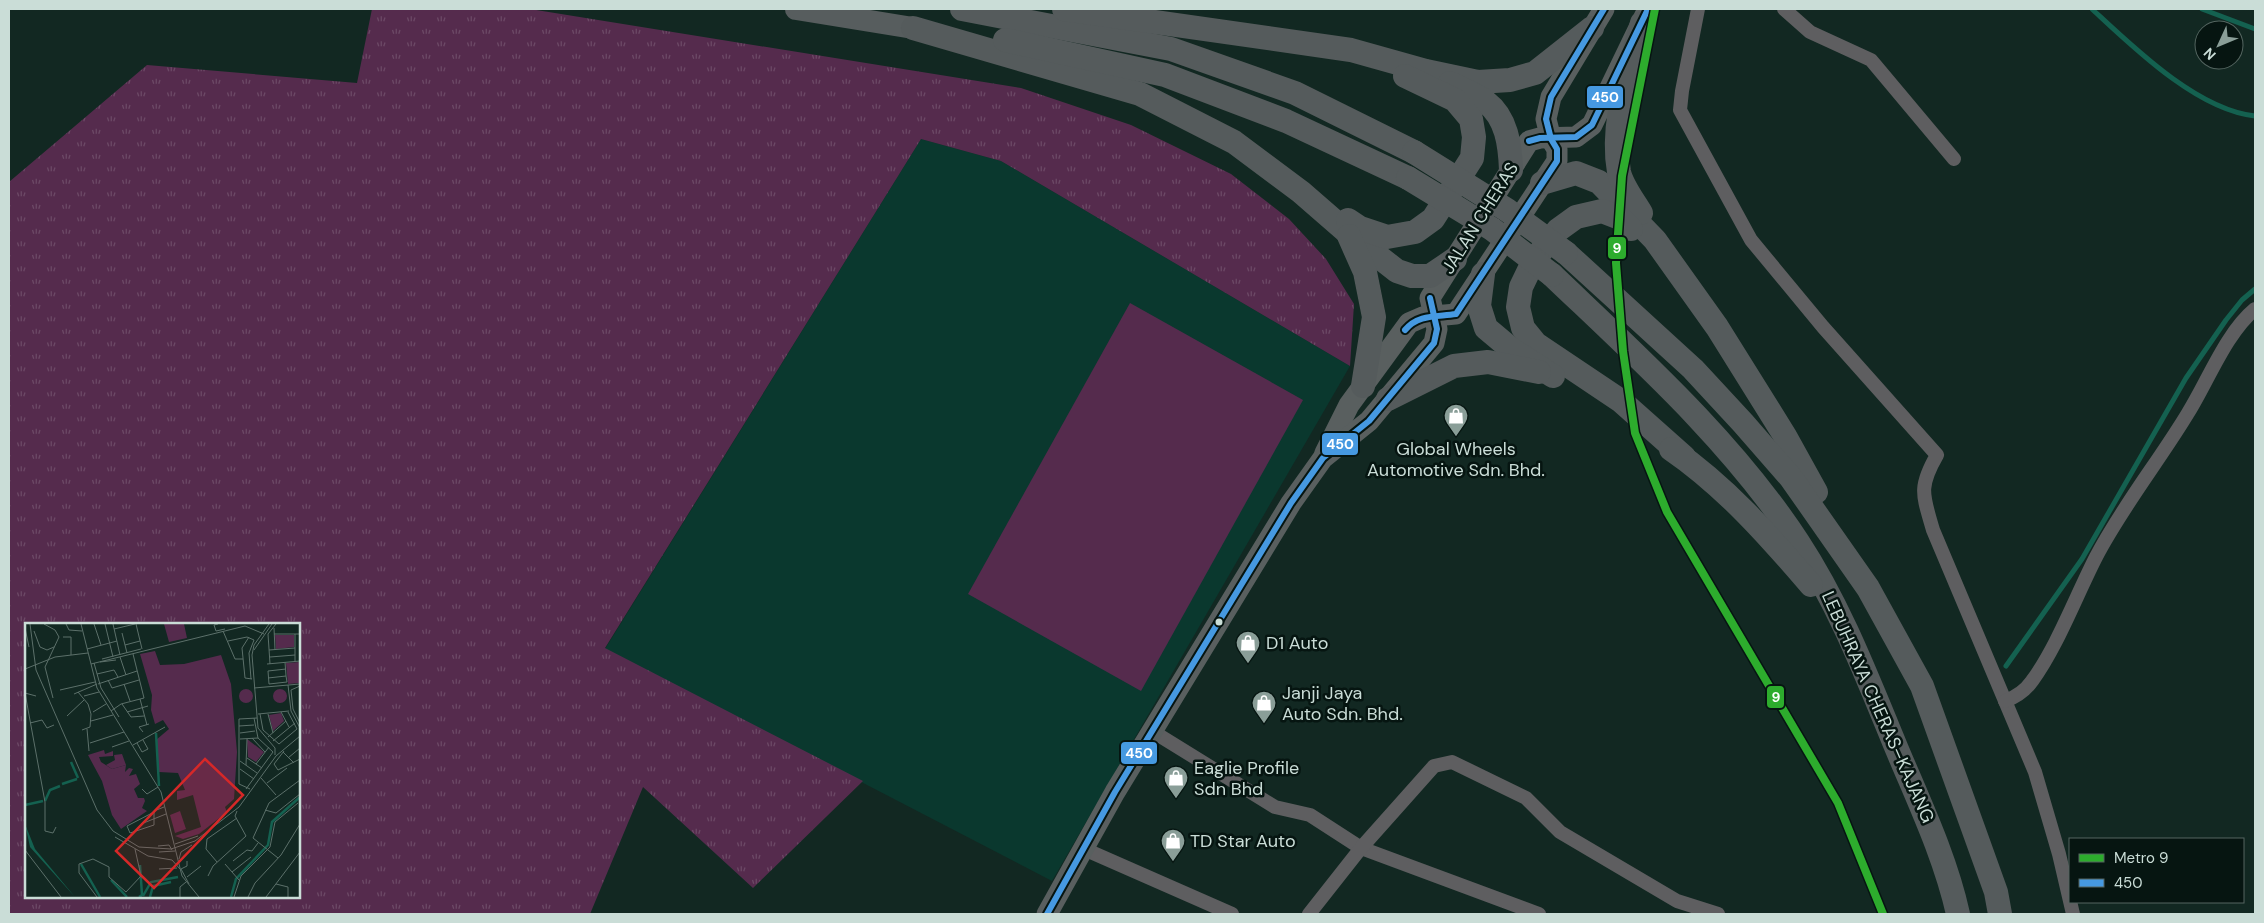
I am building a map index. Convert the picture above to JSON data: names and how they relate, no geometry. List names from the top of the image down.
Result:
{
  "streets": {
    "highway": ["LEBUHRAYA CHERAS–KAJANG"],
    "main road": ["JALAN CHERAS"]
  },
  "places": {
    "shop": [
      "Global Wheels Automotive Sdn. Bhd.",
      "D1 Auto",
      "Janji Jaya Auto Sdn. Bhd.",
      "Eaglie Profile Sdn Bhd",
      "TD Star Auto"
    ]
  },
  "lines": ["metro line 9", "transit line 450"],
  "legend": ["Metro 9", "450"],
  "north": "bottom left"
}
